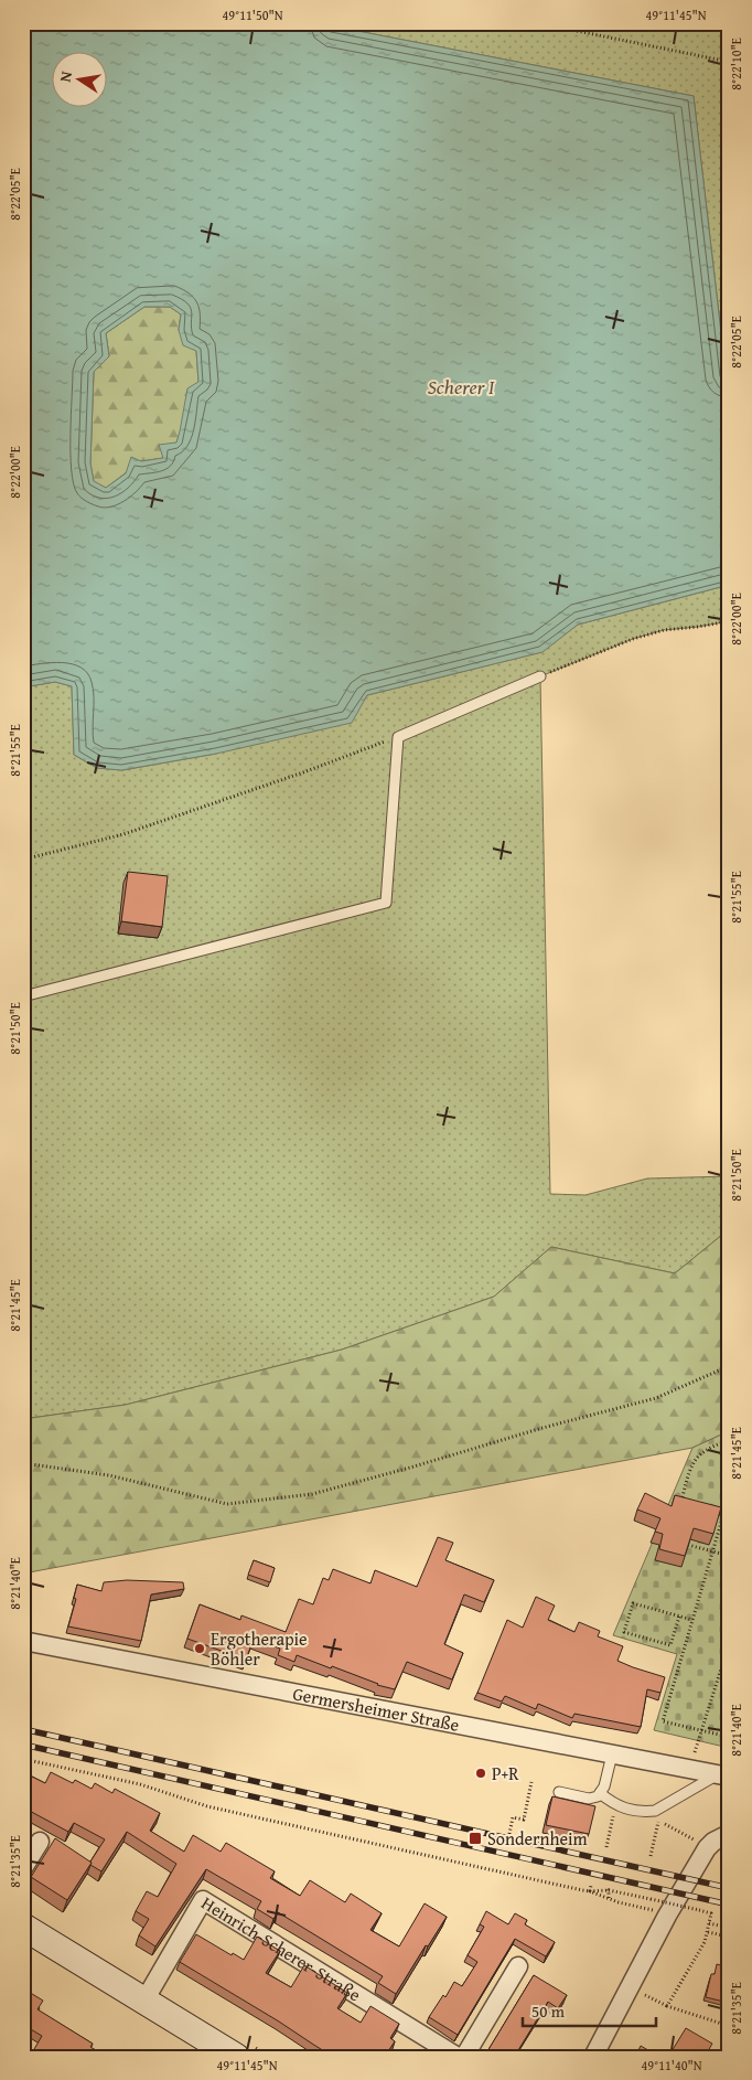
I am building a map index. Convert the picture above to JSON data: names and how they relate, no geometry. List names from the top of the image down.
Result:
{
  "streets": {
    "street": ["Germersheimer Straße", "Heinrich-Scherer-Straße"]
  },
  "water": ["Scherer I"],
  "places": {
    "other": ["Ergotherapie Böhler", "P+R"],
    "transit": ["Sondernheim"]
  },
  "scale_bar": "50 m",
  "north": "left",
  "coordinates": [
    "49°11'50\"N",
    "49°11'45\"N",
    "8°22'10\"E",
    "8°22'05\"E",
    "8°22'00\"E",
    "8°21'55\"E",
    "8°21'50\"E",
    "8°21'45\"E",
    "8°21'40\"E",
    "8°21'35\"E",
    "49°11'40\"N"
  ]
}
